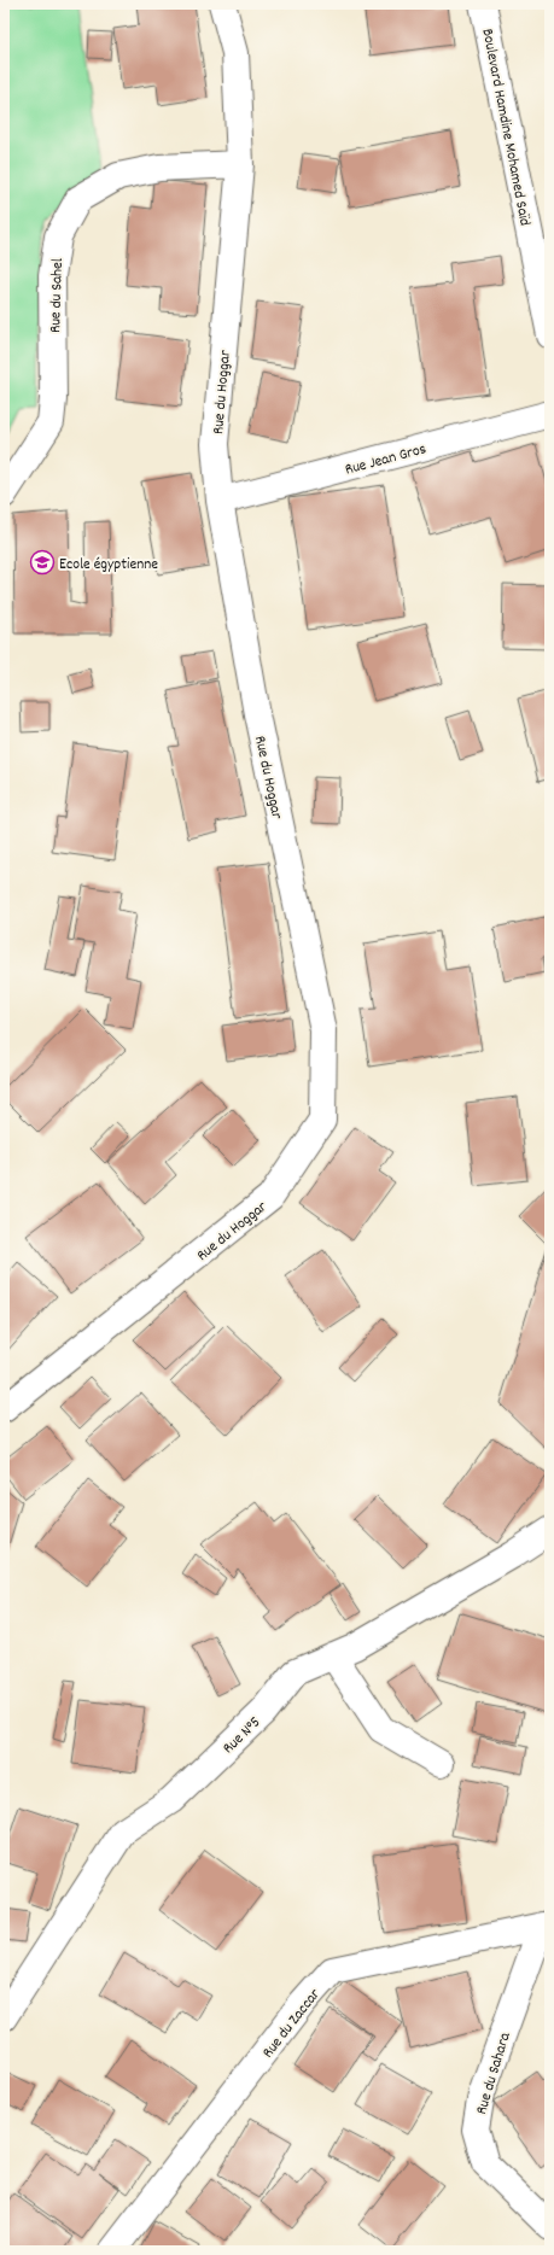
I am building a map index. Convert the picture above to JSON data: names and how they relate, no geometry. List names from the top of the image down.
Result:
{
  "streets": {
    "street": [
      "Boulevard Hamdine Mohamed Saïd",
      "Rue du Sahel",
      "Rue du Hoggar",
      "Rue Jean Gros",
      "Rue N°5",
      "Rue du Zaccar",
      "Rue du Sahara"
    ]
  },
  "crossings": [
    ["Rue du Sahel", "Rue du Hoggar"],
    ["Rue du Hoggar", "Rue Jean Gros"],
    ["Rue du Zaccar", "Rue du Sahara"]
  ],
  "places": {
    "school or university": ["Ecole égyptienne"]
  }
}
